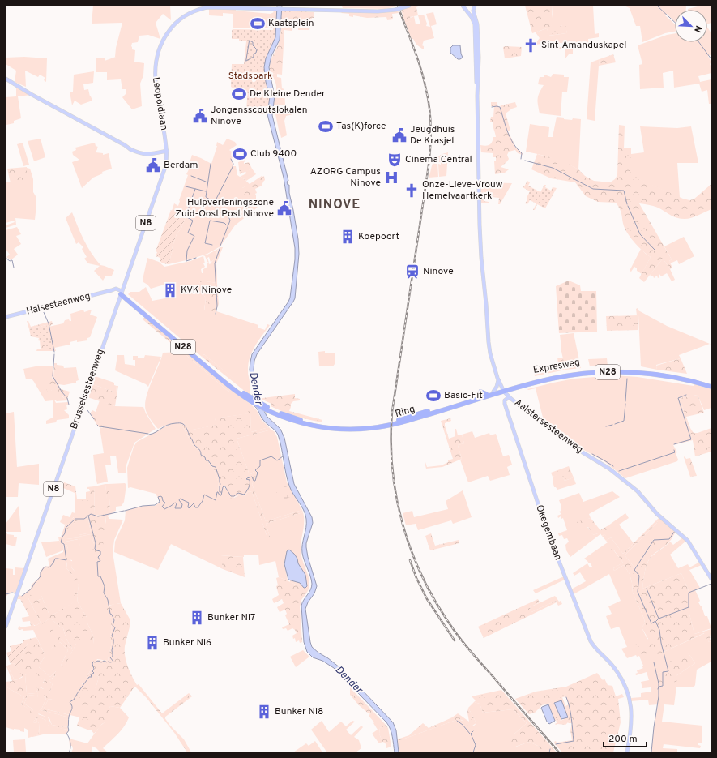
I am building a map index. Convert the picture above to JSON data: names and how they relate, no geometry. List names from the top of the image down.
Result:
{
  "streets": {
    "highway": ["N28", "Expresweg", "Ring"],
    "main road": [
      "Leopoldlaan",
      "N8",
      "Halsesteenweg",
      "Brusselsesteenweg",
      "Aalstersesteenweg",
      "Okegembaan"
    ]
  },
  "crossings": [
    ["Leopoldlaan", "Brusselsesteenweg"],
    ["Halsesteenweg", "N28"],
    ["Halsesteenweg", "Brusselsesteenweg"],
    ["N28", "Brusselsesteenweg"],
    ["N28", "Ring"],
    ["Expresweg", "Ring"],
    ["Expresweg", "Aalstersesteenweg"],
    ["Ring", "Aalstersesteenweg"],
    ["Aalstersesteenweg", "Okegembaan"]
  ],
  "districts": ["NINOVE"],
  "water": ["Dender"],
  "parks": ["Stadspark"],
  "places": {
    "sports": [
      "Kaatsplein",
      "De Kleine Dender",
      "Tas(K)force",
      "Club 9400",
      "Basic-Fit"
    ],
    "church": ["Sint-Amanduskapel", "Onze-Lieve-Vrouw Hemelvaartkerk"],
    "public building": [
      "Jongensscoutslokalen Ninove",
      "Jeugdhuis De Krasjel",
      "Berdam",
      "Hulpverleningszone Zuid-Oost Post Ninove"
    ],
    "theatre": ["Cinema Central"],
    "hospital": ["AZORG Campus Ninove"],
    "building": [
      "Koepoort",
      "KVK Ninove",
      "Bunker Ni7",
      "Bunker Ni6",
      "Bunker Ni8"
    ],
    "station": ["Ninove"]
  },
  "scale_bar": "200 m",
  "north": "bottom right"
}
